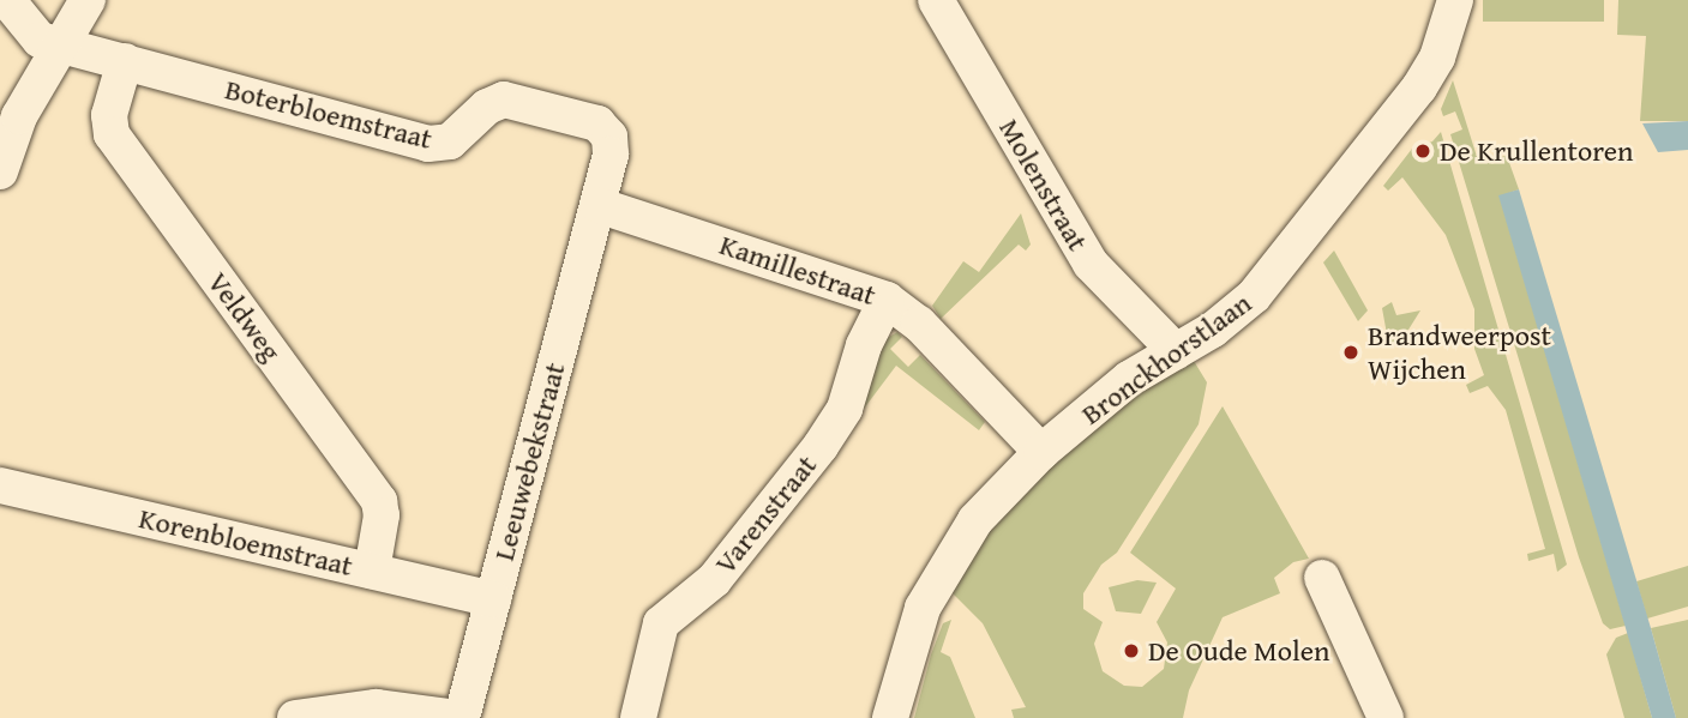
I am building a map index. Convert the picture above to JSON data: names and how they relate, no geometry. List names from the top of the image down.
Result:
{
  "streets": {
    "street": [
      "Boterbloemstraat",
      "Molenstraat",
      "Kamillestraat",
      "Veldweg",
      "Bronckhorstlaan",
      "Leeuwebekstraat",
      "Varenstraat",
      "Korenbloemstraat"
    ]
  },
  "crossings": [
    ["Boterbloemstraat", "Kamillestraat"],
    ["Boterbloemstraat", "Veldweg"],
    ["Boterbloemstraat", "Leeuwebekstraat"],
    ["Molenstraat", "Bronckhorstlaan"],
    ["Kamillestraat", "Bronckhorstlaan"],
    ["Kamillestraat", "Leeuwebekstraat"],
    ["Kamillestraat", "Varenstraat"],
    ["Veldweg", "Korenbloemstraat"],
    ["Leeuwebekstraat", "Korenbloemstraat"]
  ],
  "places": ["De Krullentoren", "Brandweerpost Wijchen", "De Oude Molen"]
}
